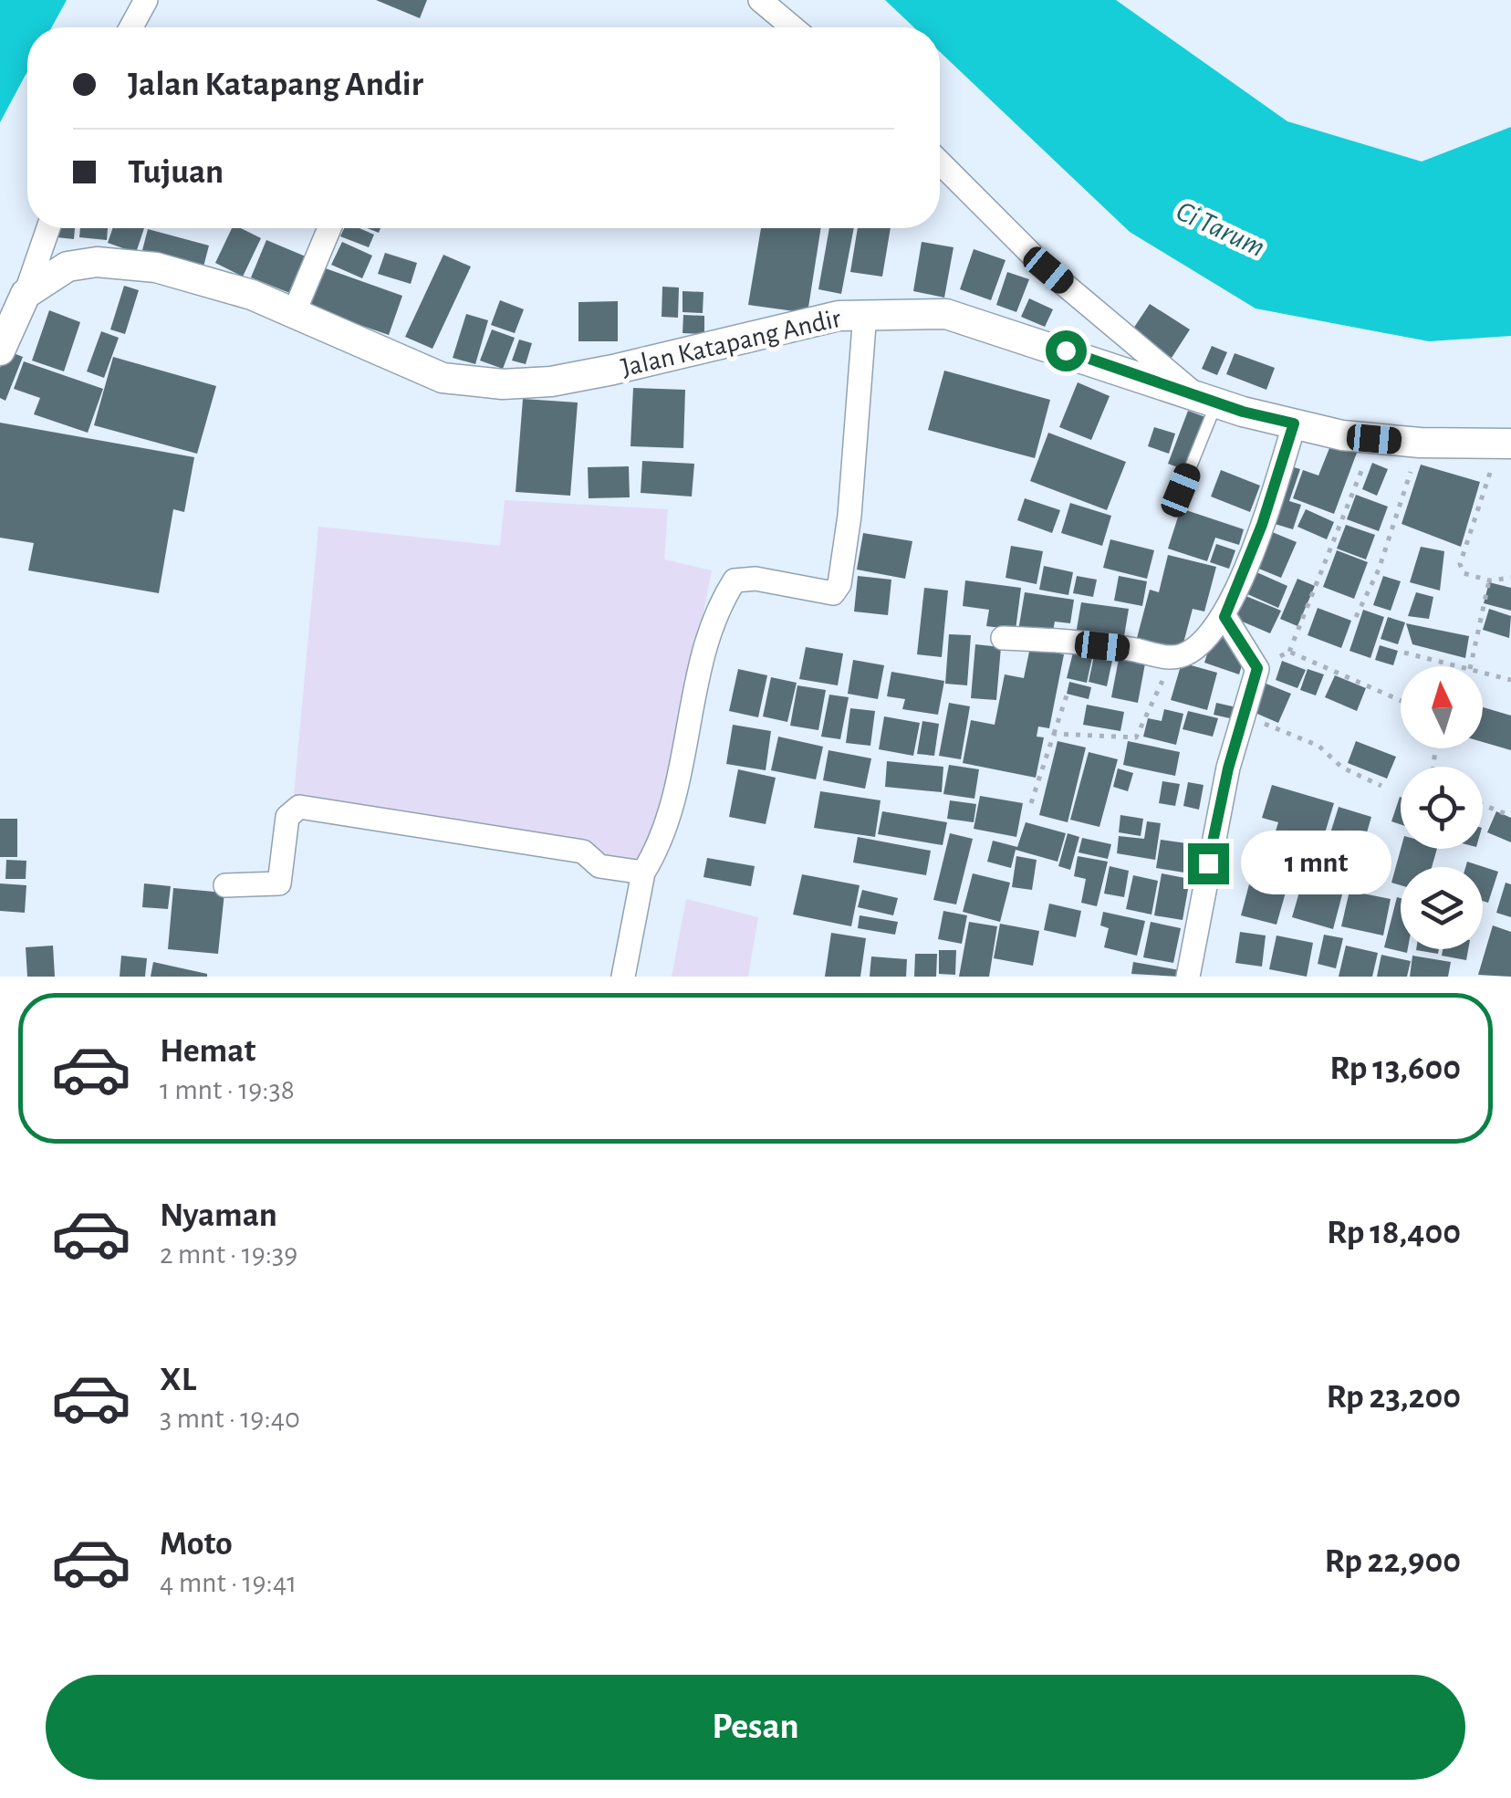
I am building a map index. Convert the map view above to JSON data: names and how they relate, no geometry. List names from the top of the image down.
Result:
{
  "streets": {
    "street": ["Jalan Katapang Andir"]
  },
  "water": ["Ci Tarum"],
  "north": "top",
  "page": {
    "banner": ["Jalan Katapang Andir", "Tujuan"],
    "bubble": "1 mnt",
    "list": [
      {
        "name": "Hemat",
        "note": "1 mnt · 19:38",
        "value": "Rp 13,600"
      },
      {
        "name": "Nyaman",
        "note": "2 mnt · 19:39",
        "value": "Rp 18,400"
      },
      {
        "name": "XL",
        "note": "3 mnt · 19:40",
        "value": "Rp 23,200"
      },
      {
        "name": "Moto",
        "note": "4 mnt · 19:41",
        "value": "Rp 22,900"
      }
    ],
    "buttons": "Pesan"
  }
}
